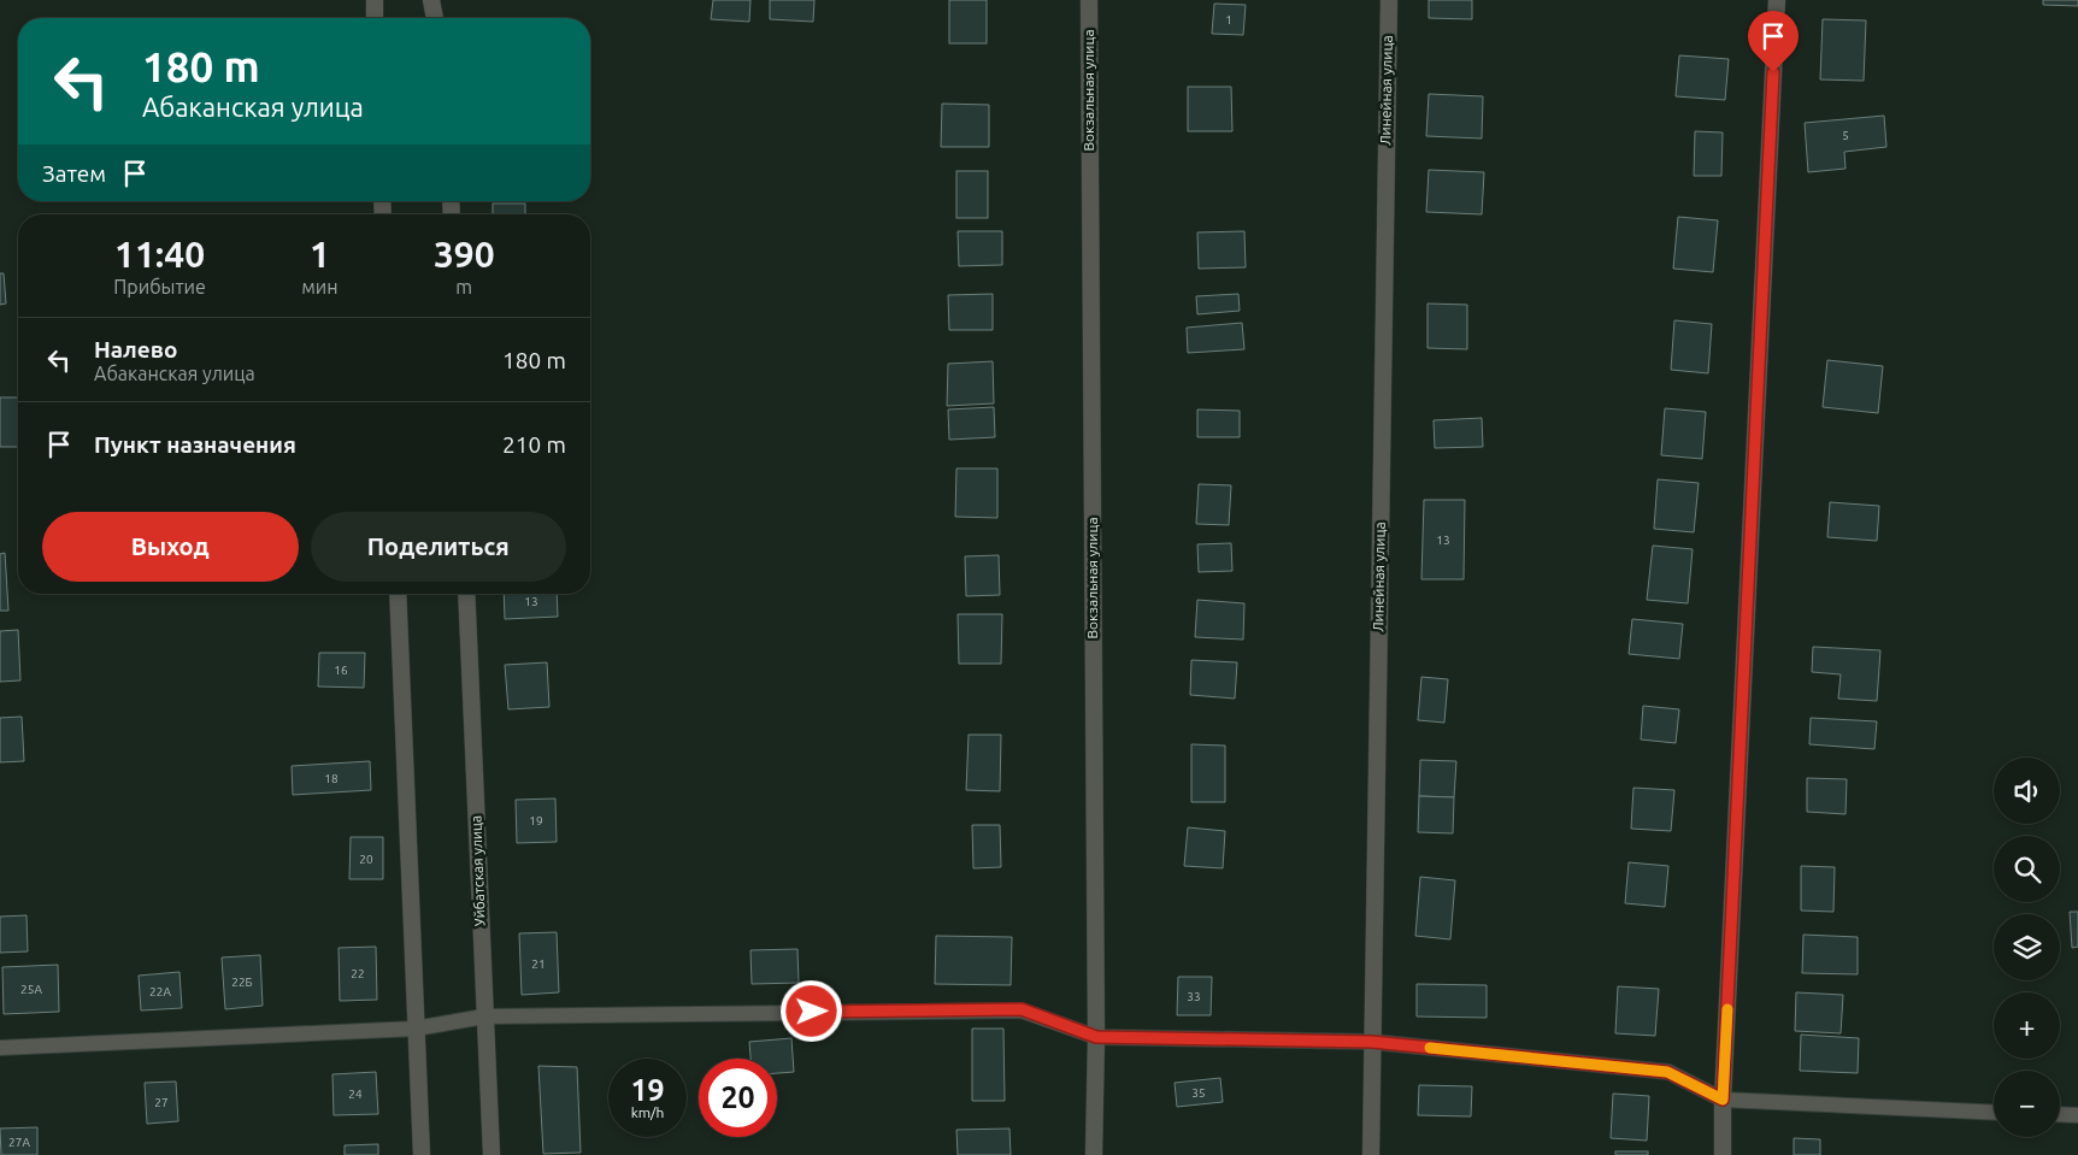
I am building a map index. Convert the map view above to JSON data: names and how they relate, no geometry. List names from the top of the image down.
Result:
{
  "streets": {
    "street": ["Вокзальная улица", "Линейная улица", "Уйбатская улица"]
  },
  "house_numbers": [
    "1",
    "5",
    "13",
    "13",
    "16",
    "18",
    "19",
    "20",
    "21",
    "22",
    "22Б",
    "25А",
    "22А",
    "33",
    "35",
    "24",
    "27",
    "27А"
  ],
  "page": {
    "turn": ["180 m", "Абаканская улица"],
    "then": "Затем",
    "eta": [
      "11:40",
      "Прибытие",
      "1",
      "мин",
      "390",
      "m"
    ],
    "list": [
      {
        "name": "Налево",
        "note": "Абаканская улица",
        "value": "180 m"
      },
      {
        "name": "Пункт назначения",
        "value": "210 m"
      }
    ],
    "buttons": ["Выход", "Поделиться"],
    "map_buttons": ["+", "−"],
    "speed": "19 km/h",
    "limit": "20"
  }
}
